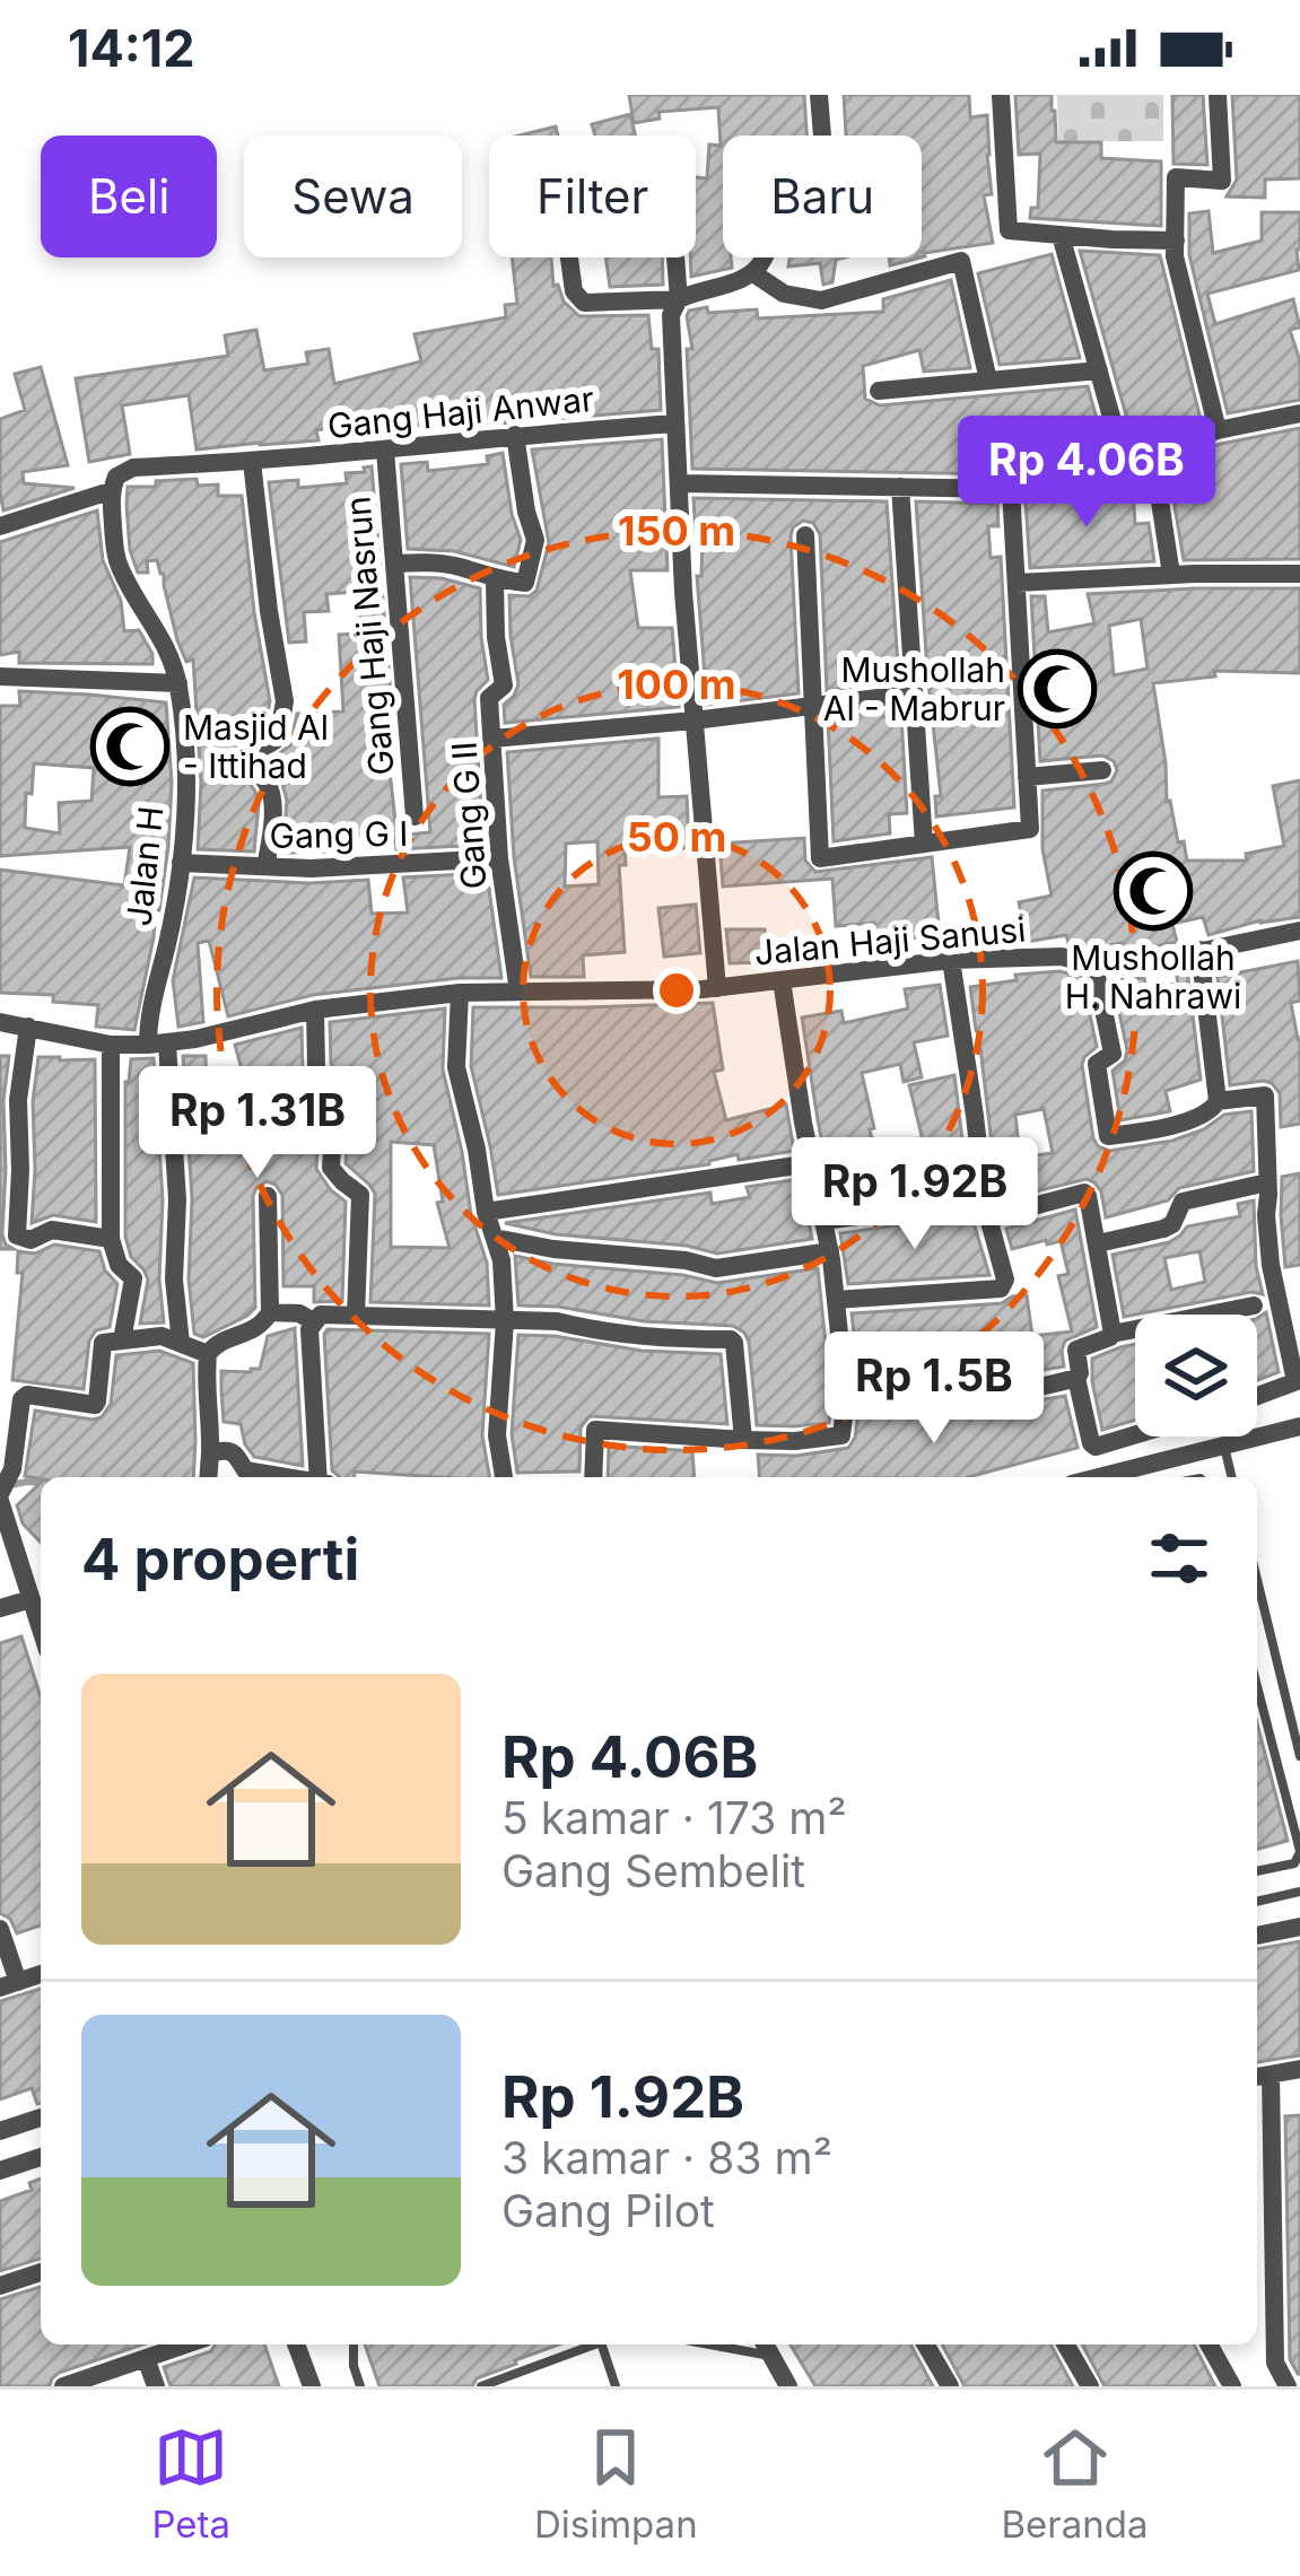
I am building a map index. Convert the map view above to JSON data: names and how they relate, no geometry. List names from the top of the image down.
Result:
{
  "streets": {
    "street": [
      "Gang Haji Anwar",
      "Gang Haji Nasrun",
      "Gang G II",
      "Gang G I",
      "Jalan H",
      "Jalan Haji Sanusi"
    ]
  },
  "crossings": [
    ["Gang Haji Anwar", "Gang Haji Nasrun"],
    ["Gang Haji Anwar", "Jalan H"],
    ["Gang G II", "Gang G I"],
    ["Gang G II", "Jalan Haji Sanusi"],
    ["Gang G I", "Jalan H"],
    ["Jalan H", "Jalan Haji Sanusi"]
  ],
  "places": {
    "mosque": ["Mushollah Al - Mabrur", "Masjid Al - Ittihad", "Mushollah H. Nahrawi"]
  },
  "page": {
    "status": "14:12",
    "chip": [
      "Beli",
      "Sewa",
      "Filter",
      "Baru"
    ],
    "price": [
      "Rp 4.06B",
      "Rp 1.31B",
      "Rp 1.92B",
      "Rp 1.5B"
    ],
    "heading": "4 properti",
    "list": [
      {
        "name": "Rp 4.06B",
        "note": "5 kamar · 173 m² · Gang Sembelit"
      },
      {
        "name": "Rp 1.92B",
        "note": "3 kamar · 83 m² · Gang Pilot"
      }
    ],
    "tabs": ["Peta", "Disimpan", "Beranda"]
  },
  "rings": ["150 m", "100 m", "50 m"]
}
